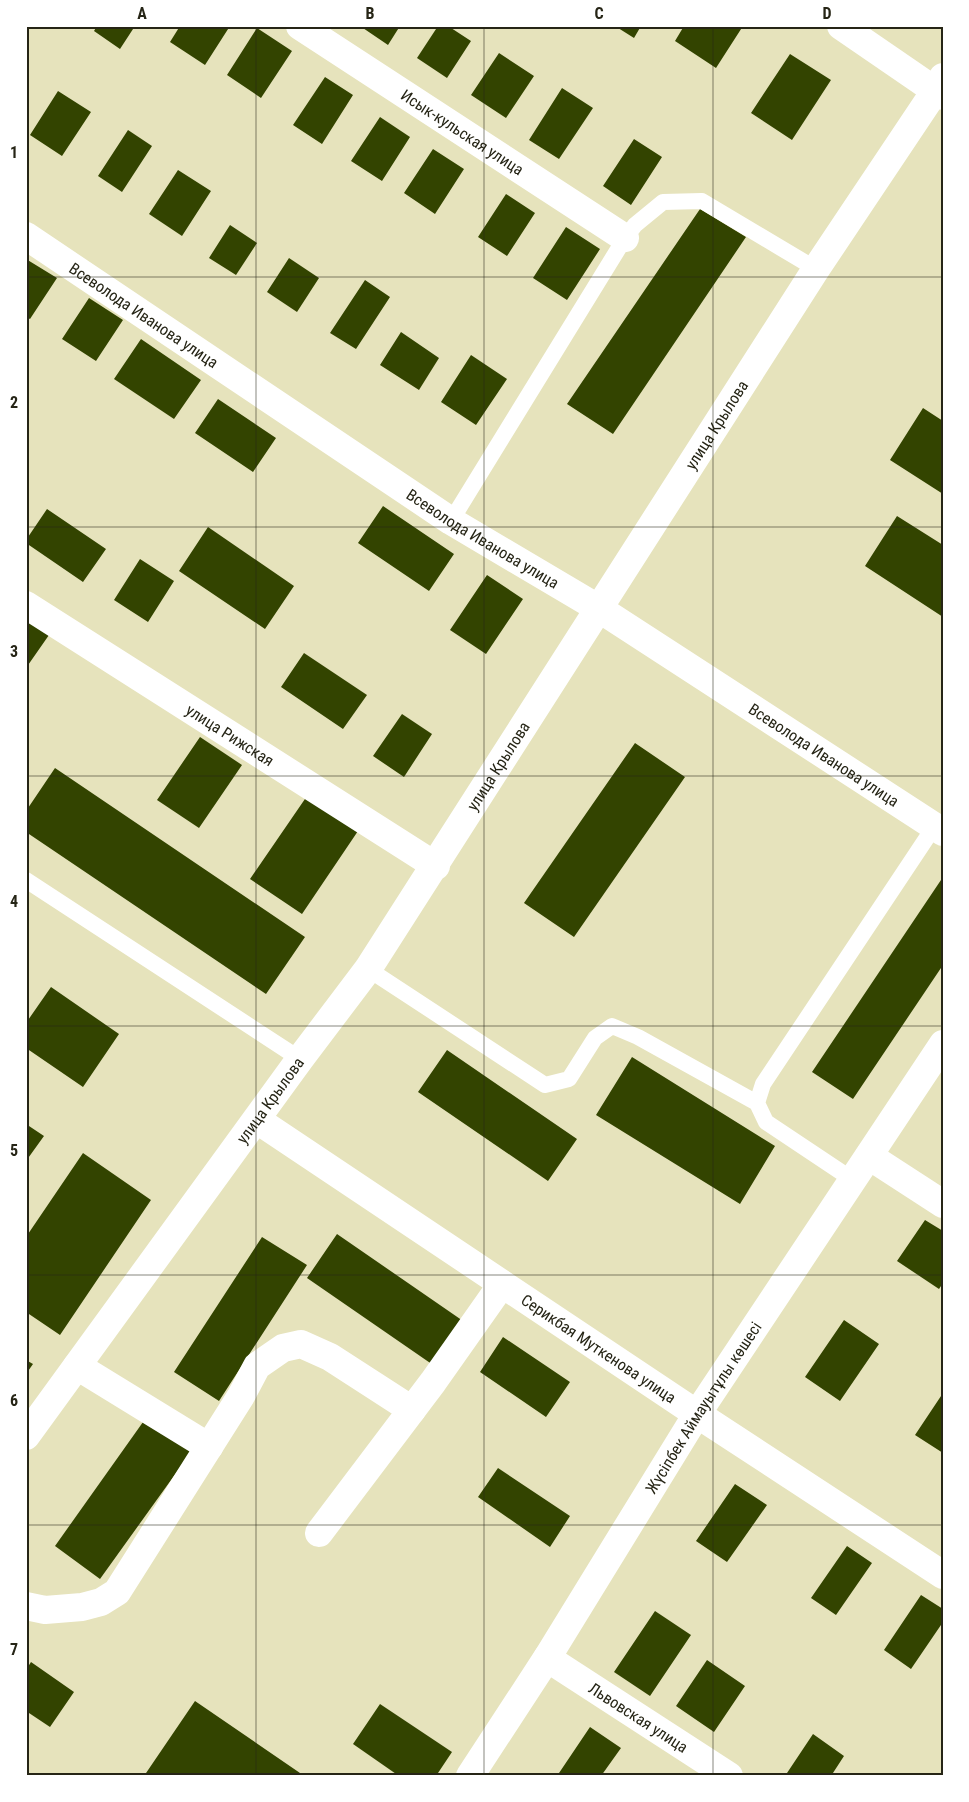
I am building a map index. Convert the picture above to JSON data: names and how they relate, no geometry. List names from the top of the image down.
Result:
{
  "streets": {
    "street": [
      "Исык-кульская улица",
      "Всеволода Иванова улица",
      "улица Крылова",
      "улица Рижская",
      "Серикбая Муткенова улица",
      "Жүсіпбек Аймауытұлы көшесі",
      "Львовская улица"
    ]
  },
  "crossings": [
    ["Всеволода Иванова улица", "улица Крылова"],
    ["улица Крылова", "улица Рижская"],
    ["улица Крылова", "Серикбая Муткенова улица"],
    ["Серикбая Муткенова улица", "Жүсіпбек Аймауытұлы көшесі"],
    ["Жүсіпбек Аймауытұлы көшесі", "Львовская улица"]
  ],
  "grid": {
    "columns": [
      "A",
      "B",
      "C",
      "D"
    ],
    "rows": [
      "1",
      "2",
      "3",
      "4",
      "5",
      "6",
      "7"
    ]
  }
}
